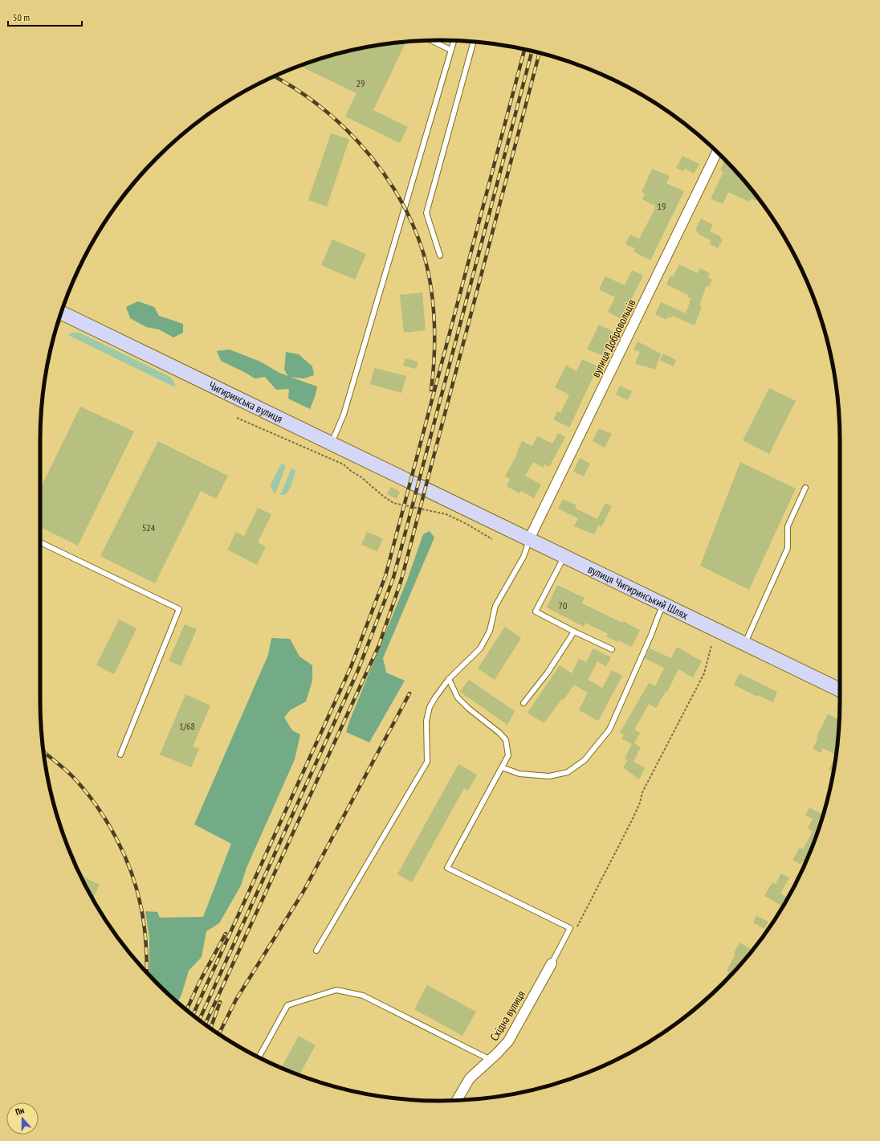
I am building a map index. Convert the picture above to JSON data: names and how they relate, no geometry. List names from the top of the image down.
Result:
{
  "streets": {
    "main road": ["Чигиринська вулиця", "вулиця Чигиринський Шлях"],
    "street": ["вулиця Добровольців", "Східна вулиця"]
  },
  "crossings": [
    ["вулиця Добровольців", "вулиця Чигиринський Шлях"],
    ["Чигиринська вулиця", "вулиця Чигиринський Шлях"]
  ],
  "house_numbers": [
    "29",
    "19",
    "524",
    "70",
    "1/68"
  ],
  "scale_bar": "50 m",
  "north": "top"
}
